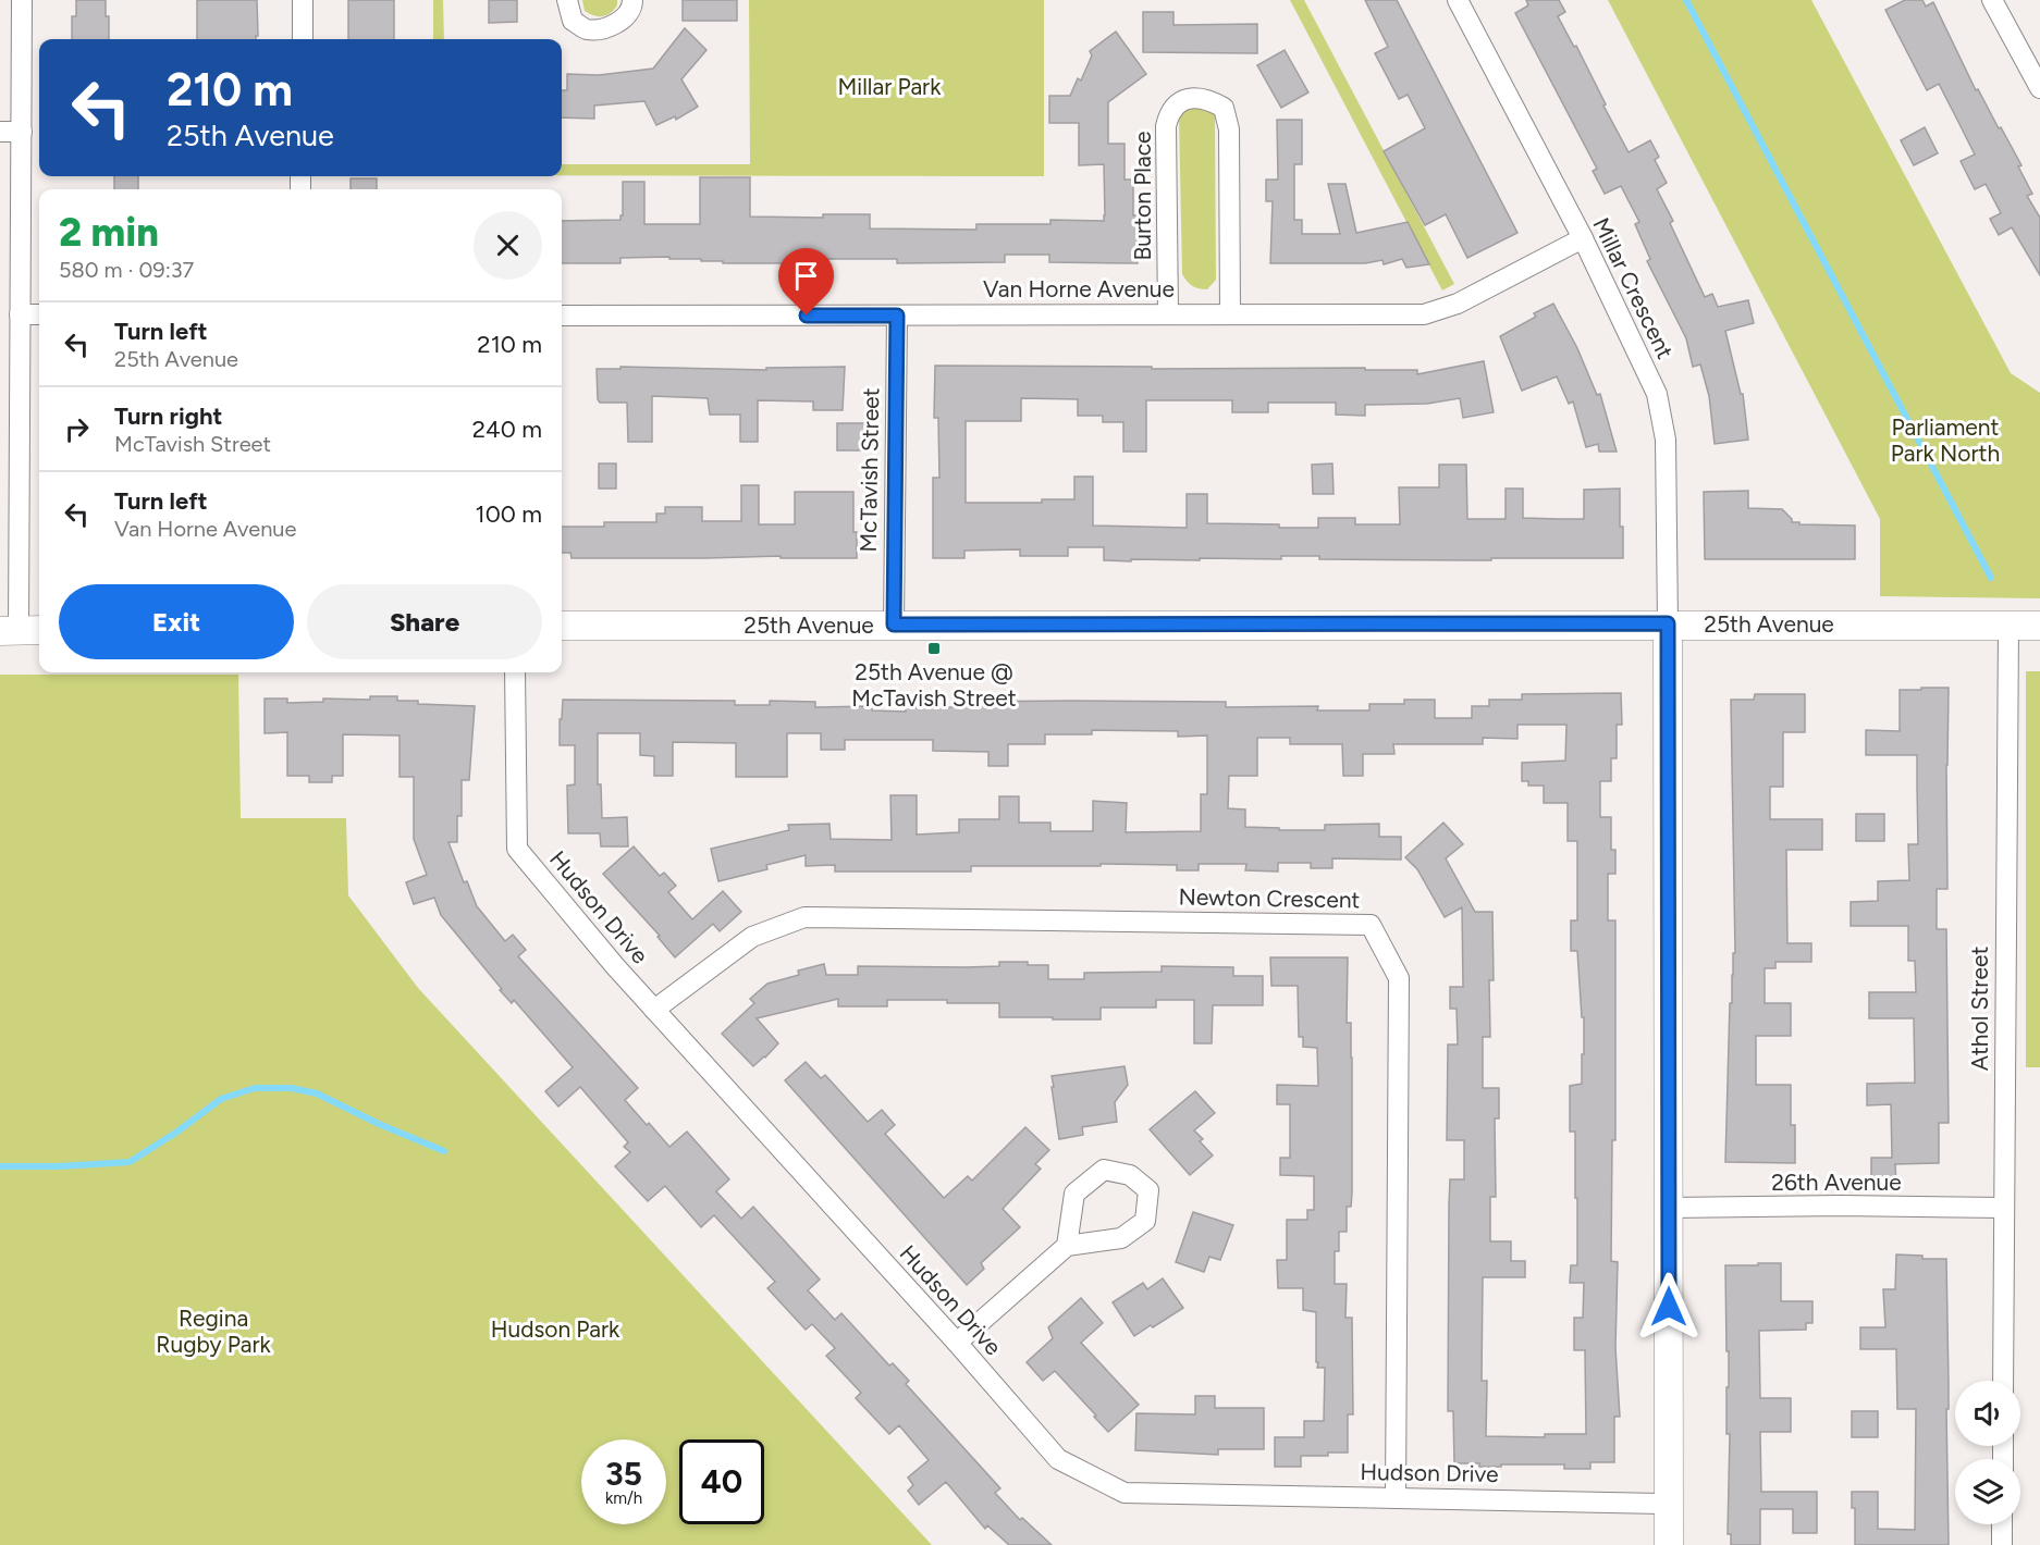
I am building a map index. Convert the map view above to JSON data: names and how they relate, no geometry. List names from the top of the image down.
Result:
{
  "streets": {
    "street": [
      "Burton Place",
      "Millar Crescent",
      "Van Horne Avenue",
      "McTavish Street",
      "25th Avenue",
      "Newton Crescent",
      "Hudson Drive",
      "Athol Street",
      "26th Avenue"
    ]
  },
  "crossings": [
    ["Burton Place", "Van Horne Avenue"],
    ["Millar Crescent", "Van Horne Avenue"],
    ["Millar Crescent", "25th Avenue"],
    ["Van Horne Avenue", "McTavish Street"],
    ["McTavish Street", "25th Avenue"],
    ["25th Avenue", "Athol Street"],
    ["Newton Crescent", "Hudson Drive"],
    ["Athol Street", "26th Avenue"]
  ],
  "parks": [
    "Millar Park",
    "Parliament Park North",
    "Regina Rugby Park",
    "Hudson Park"
  ],
  "places": {
    "transit": ["25th Avenue @ McTavish Street"]
  },
  "page": {
    "turn": ["210 m", "25th Avenue"],
    "heading": ["2 min", "580 m · 09:37"],
    "list": [
      {
        "name": "Turn left",
        "note": "25th Avenue",
        "value": "210 m"
      },
      {
        "name": "Turn right",
        "note": "McTavish Street",
        "value": "240 m"
      },
      {
        "name": "Turn left",
        "note": "Van Horne Avenue",
        "value": "100 m"
      }
    ],
    "buttons": ["Exit", "Share"],
    "speed": "35 km/h",
    "limit": "40"
  }
}
